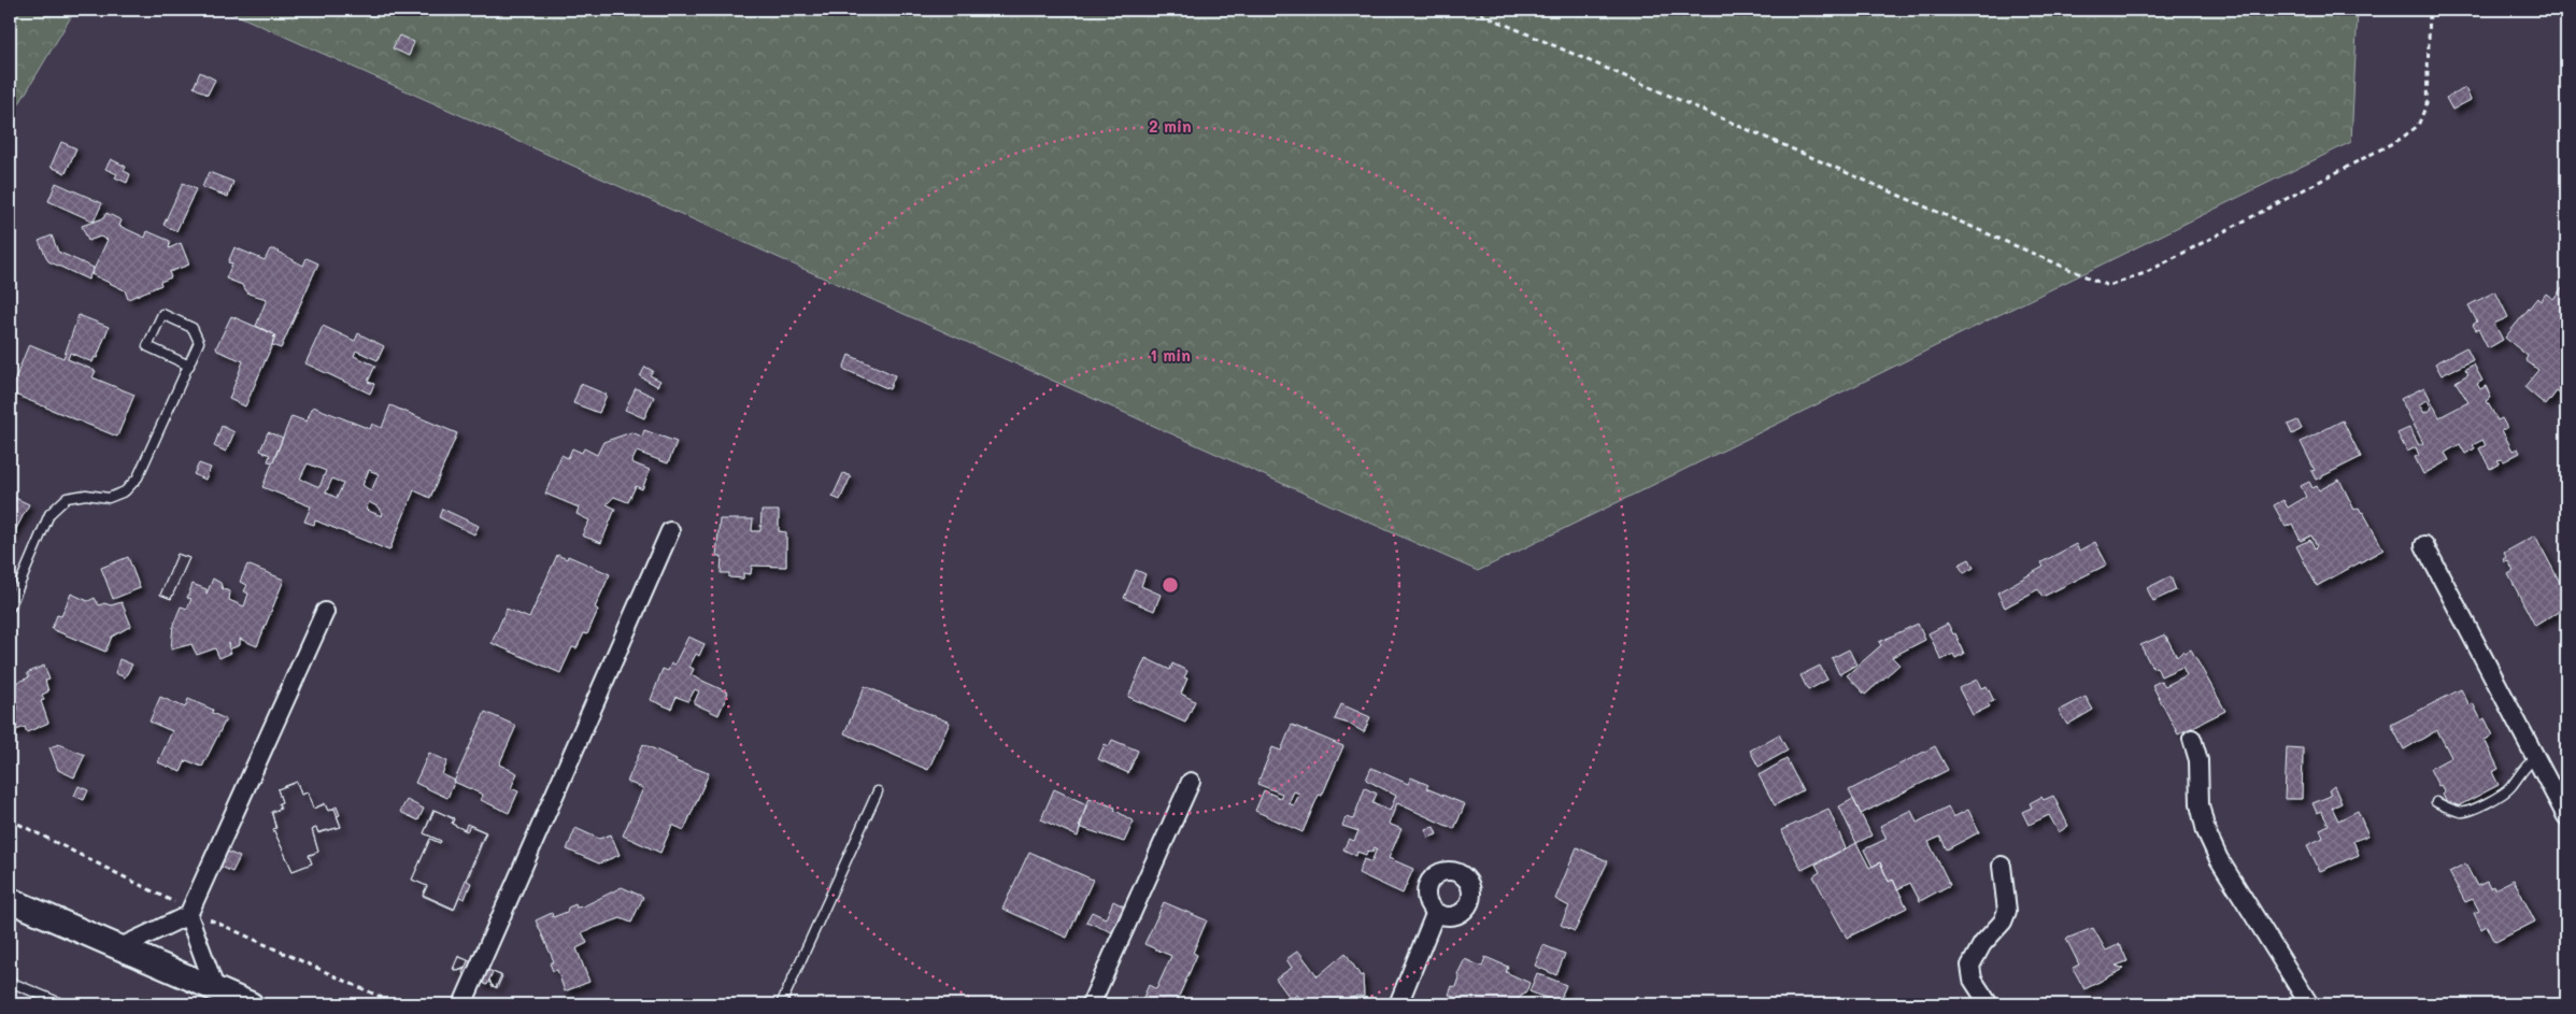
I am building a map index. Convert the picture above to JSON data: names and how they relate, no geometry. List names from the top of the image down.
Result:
{
  "rings": ["2 min", "1 min"]
}
